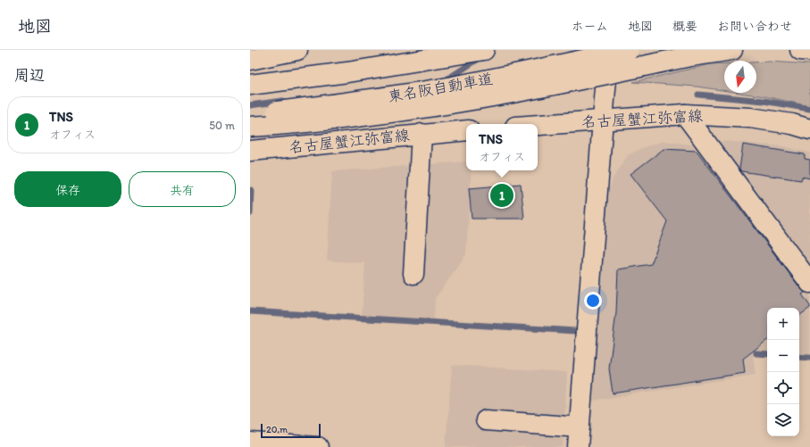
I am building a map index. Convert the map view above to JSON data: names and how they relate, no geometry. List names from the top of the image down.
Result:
{
  "streets": {
    "main road": ["東名阪自動車道", "名古屋蟹江弥富線"]
  },
  "scale_bar": "20 m",
  "north": "bottom",
  "page": {
    "header": "地図",
    "nav": [
      "ホーム",
      "地図",
      "概要",
      "お問い合わせ"
    ],
    "heading": "周辺",
    "list": [
      {
        "mark": "1",
        "name": "TNS",
        "note": "オフィス",
        "value": "50 m"
      }
    ],
    "popup": ["TNS", "オフィス"],
    "buttons": ["保存", "共有"],
    "pins": "1",
    "map_buttons": ["+", "−"],
    "scale": "20 m"
  }
}
